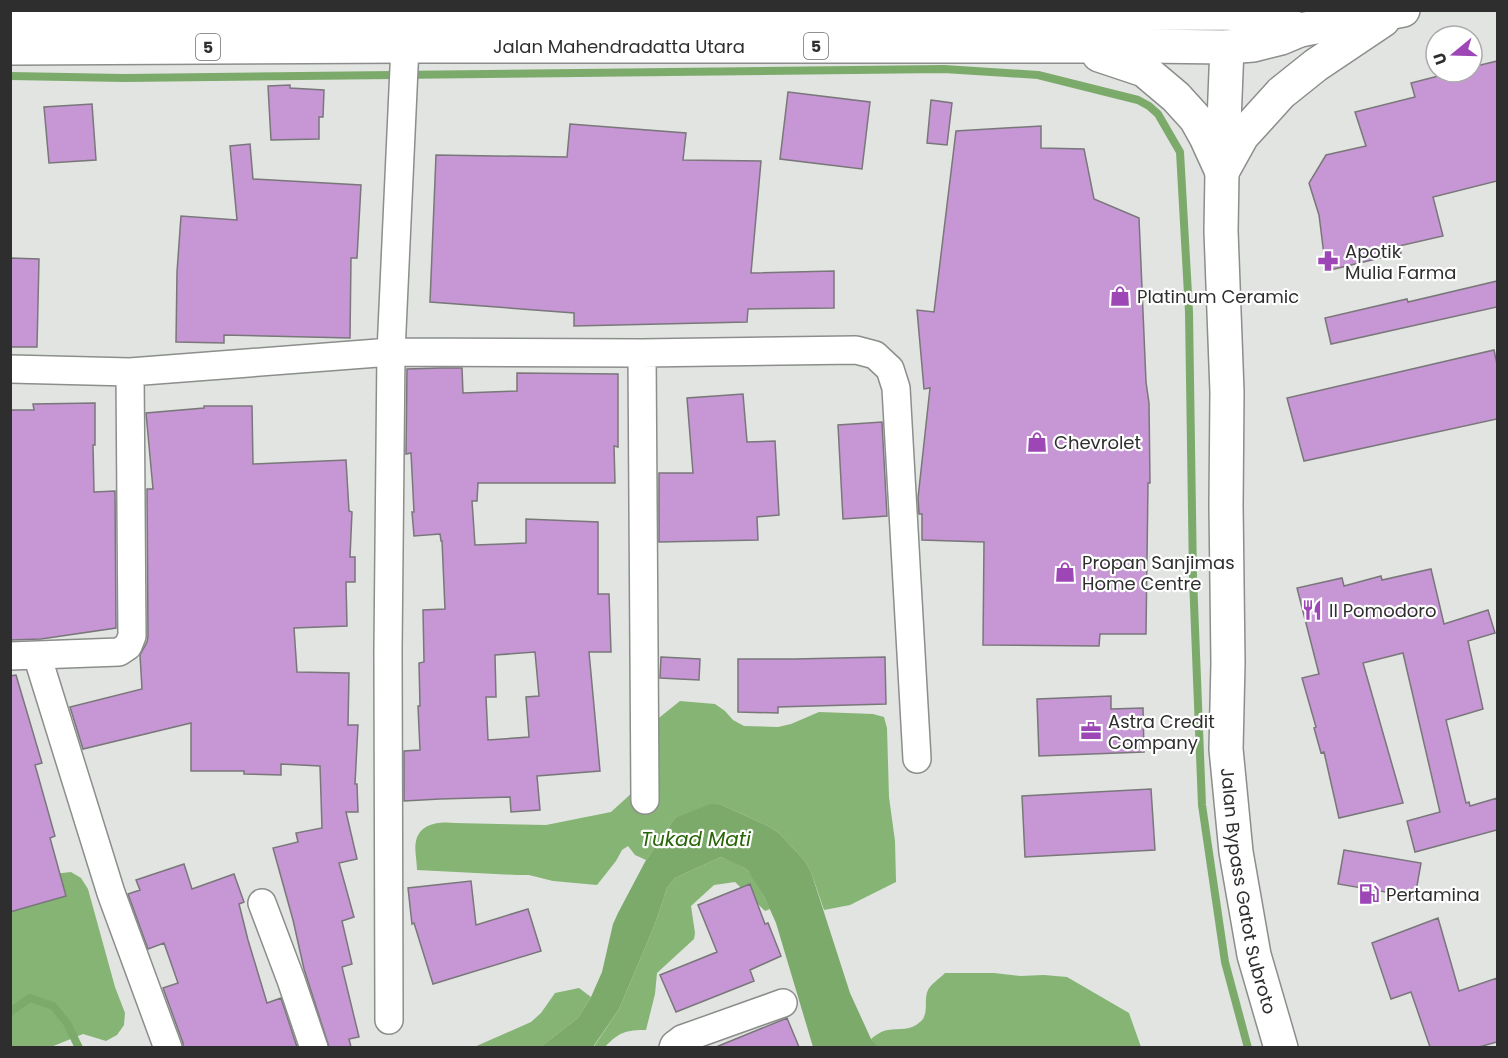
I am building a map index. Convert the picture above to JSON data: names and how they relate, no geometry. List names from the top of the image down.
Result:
{
  "streets": {
    "main road": ["Jalan Mahendradatta Utara", "5", "Jalan Bypass Gatot Subroto"]
  },
  "crossings": [
    ["Jalan Mahendradatta Utara", "5"],
    ["Jalan Mahendradatta Utara", "Jalan Bypass Gatot Subroto"],
    ["5", "Jalan Bypass Gatot Subroto"]
  ],
  "water": ["Tukad Mati"],
  "places": {
    "pharmacy": ["Apotik Mulia Farma"],
    "shop": ["Platinum Ceramic", "Chevrolet", "Propan Sanjimas Home Centre"],
    "restaurant": ["Il Pomodoro"],
    "office": ["Astra Credit Company"],
    "fuel station": ["Pertamina"]
  },
  "north": "left"
}
